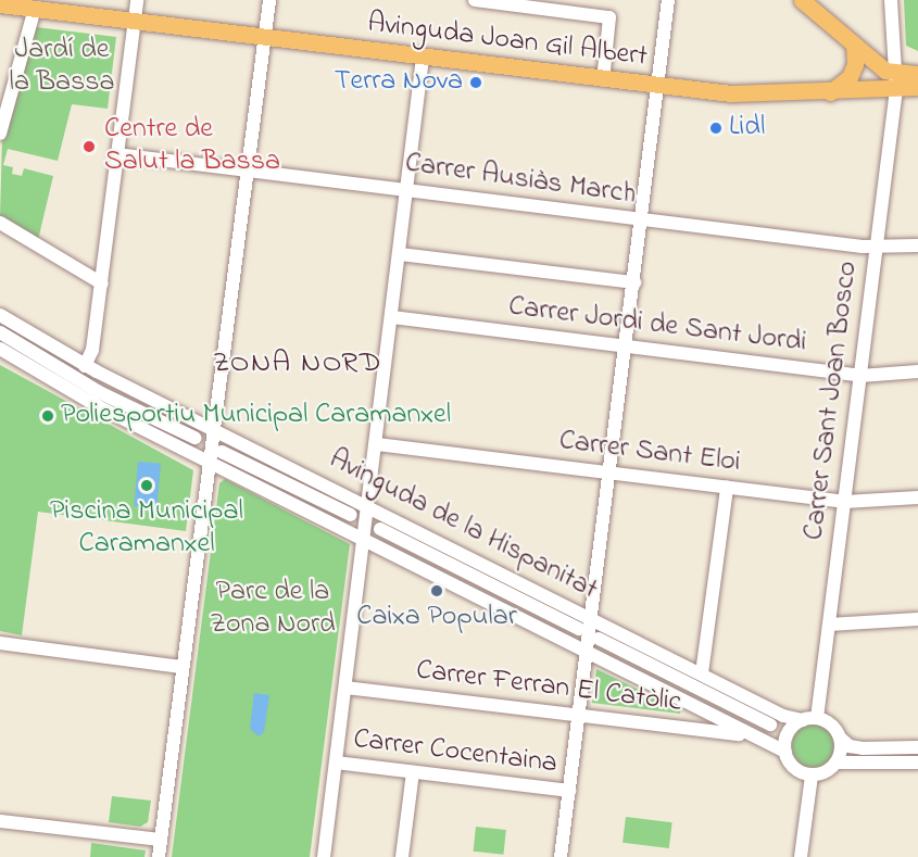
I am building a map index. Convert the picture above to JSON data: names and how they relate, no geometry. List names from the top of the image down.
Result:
{
  "streets": {
    "main road": ["Avinguda Joan Gil Albert"],
    "street": [
      "Carrer Ausiàs March",
      "Carrer Jordi de Sant Jordi",
      "Carrer Sant Joan Bosco",
      "Carrer Sant Eloi",
      "Avinguda de la Hispanitat",
      "Carrer Ferran El Catòlic",
      "Carrer Cocentaina"
    ]
  },
  "crossings": [
    ["Avinguda Joan Gil Albert", "Carrer Sant Joan Bosco"],
    ["Carrer Ausiàs March", "Carrer Sant Joan Bosco"],
    ["Carrer Jordi de Sant Jordi", "Carrer Sant Joan Bosco"],
    ["Carrer Sant Joan Bosco", "Carrer Sant Eloi"],
    ["Carrer Sant Joan Bosco", "Avinguda de la Hispanitat"],
    ["Avinguda de la Hispanitat", "Carrer Ferran El Catòlic"]
  ],
  "districts": ["ZONA NORD"],
  "parks": ["Jardí de la Bassa", "Parc de la Zona Nord"],
  "places": [
    "Terra Nova",
    "Lidl",
    "Centre de Salut la Bassa",
    "Poliesportiu Municipal Caramanxel",
    "Piscina Municipal Caramanxel",
    "Caixa Popular"
  ]
}
